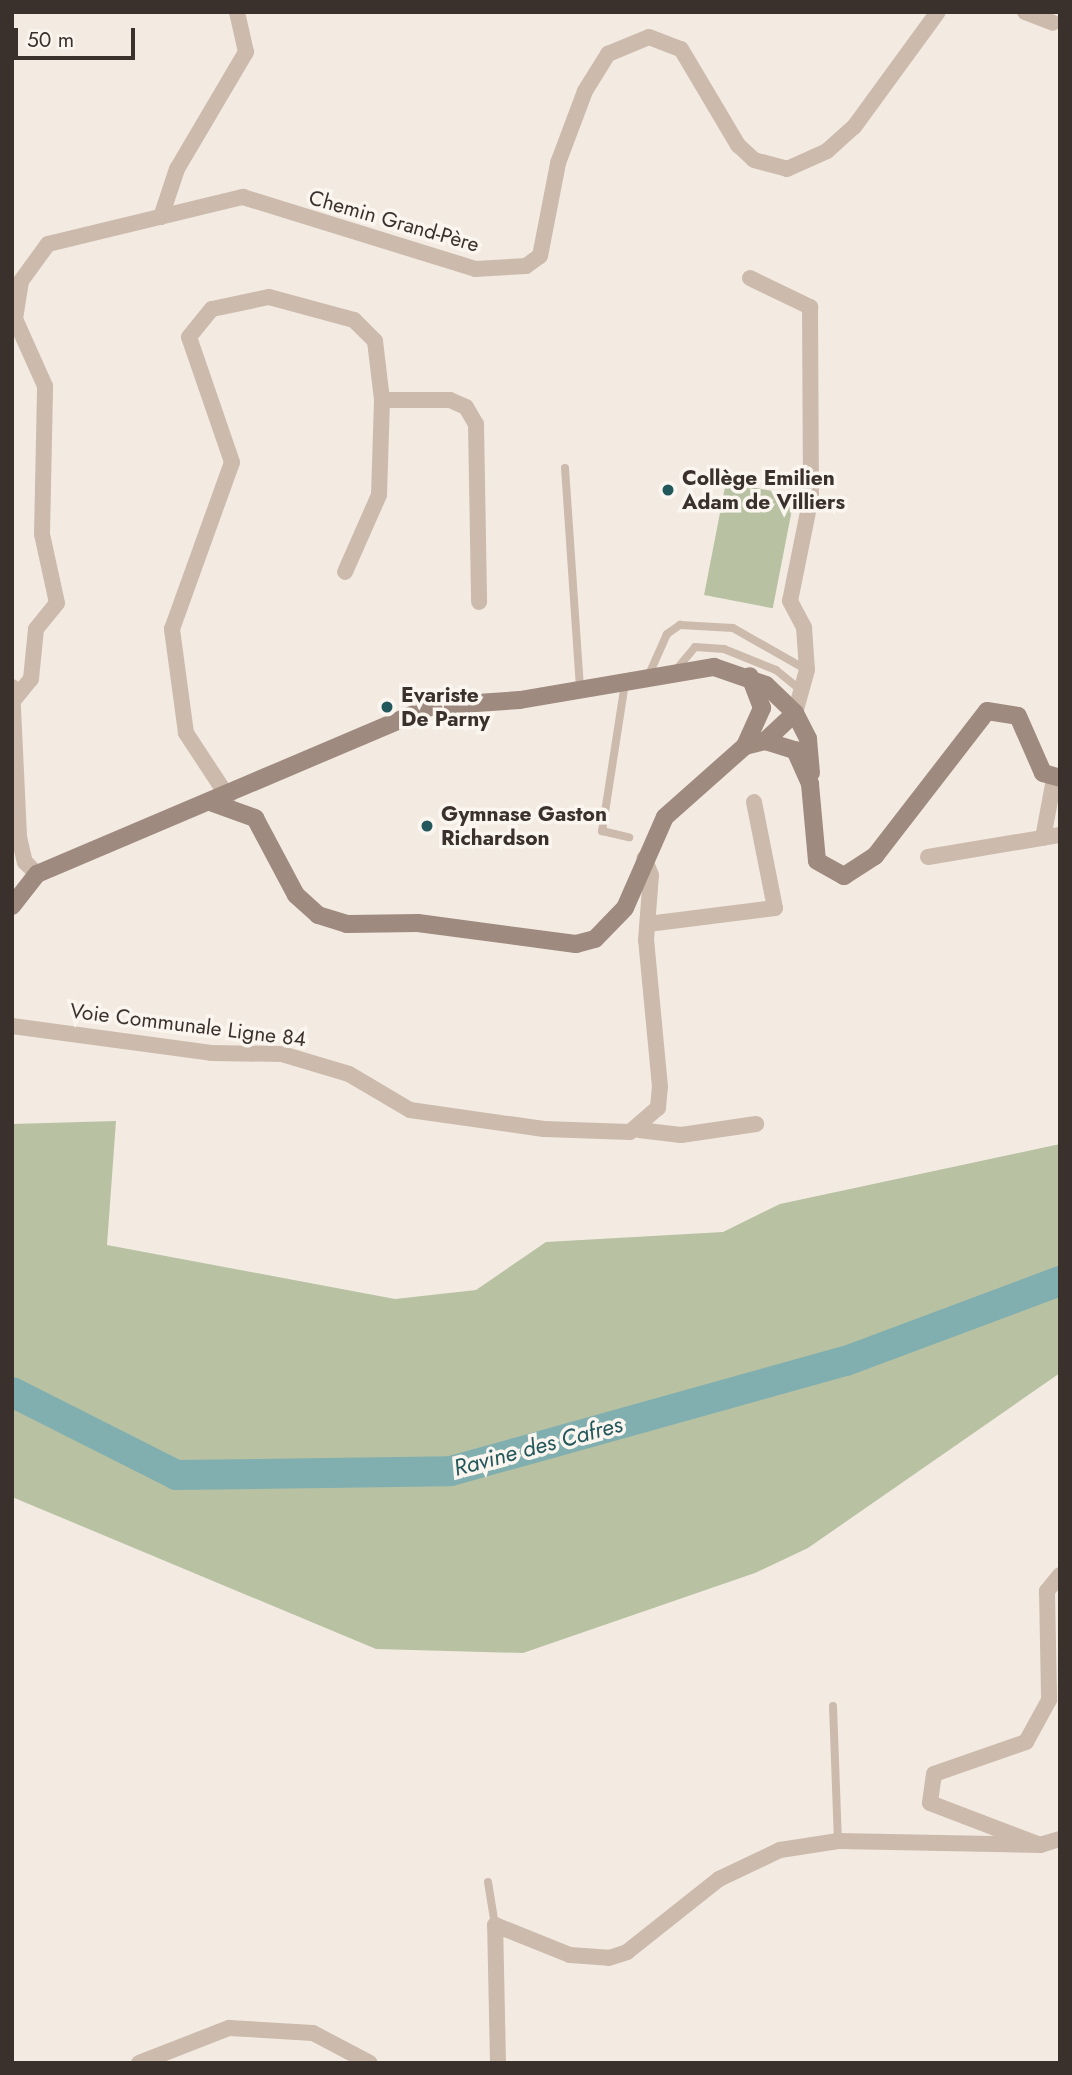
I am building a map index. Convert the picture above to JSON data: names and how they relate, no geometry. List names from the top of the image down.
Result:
{
  "streets": {
    "street": ["Chemin Grand-Père", "Voie Communale Ligne 84"]
  },
  "water": ["Ravine des Cafres"],
  "places": ["Collège Emilien Adam de Villiers", "Evariste De Parny", "Gymnase Gaston Richardson"],
  "scale_bar": "50 m"
}
